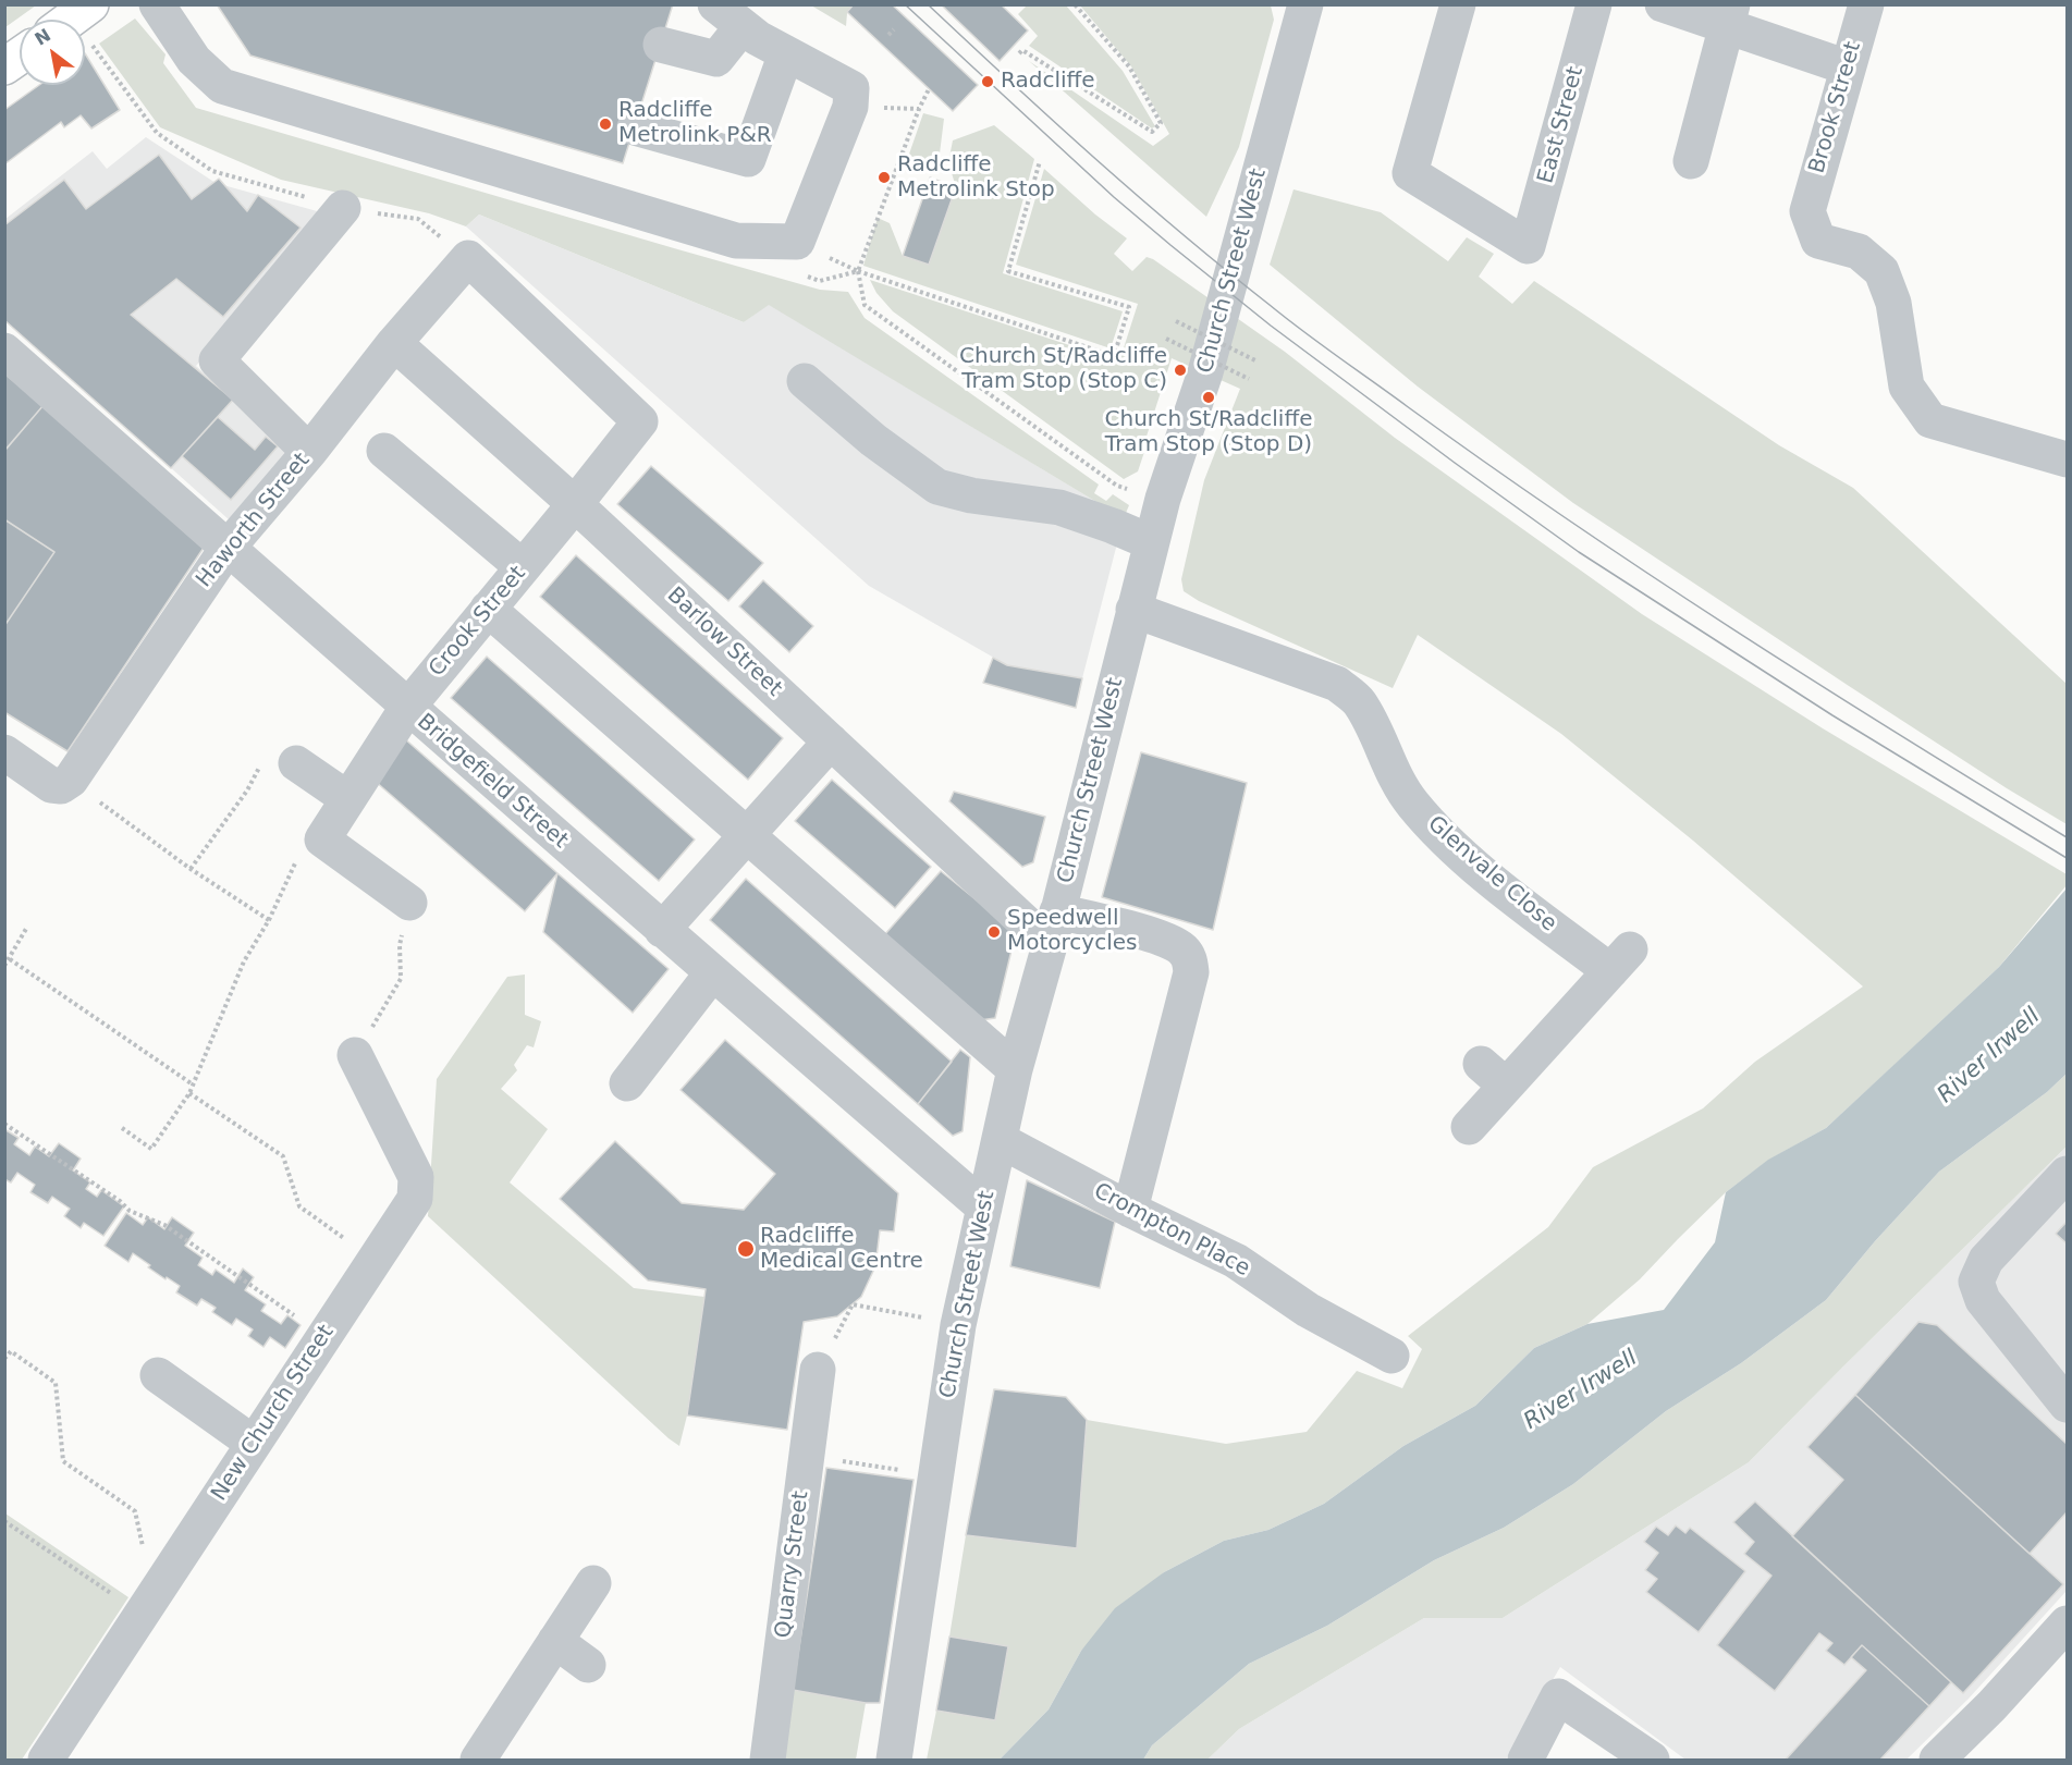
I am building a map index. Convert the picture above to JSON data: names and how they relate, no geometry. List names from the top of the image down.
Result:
{
  "streets": {
    "street": [
      "Brook Street",
      "East Street",
      "Church Street West",
      "Haworth Street",
      "Crook Street",
      "Barlow Street",
      "Bridgefield Street",
      "Glenvale Close",
      "Crompton Place",
      "New Church Street",
      "Quarry Street"
    ]
  },
  "crossings": [
    ["Church Street West", "Barlow Street"],
    ["Church Street West", "Bridgefield Street"],
    ["Church Street West", "Glenvale Close"],
    ["Church Street West", "Crompton Place"],
    ["Haworth Street", "Crook Street"],
    ["Haworth Street", "Barlow Street"],
    ["Haworth Street", "Bridgefield Street"],
    ["Crook Street", "Barlow Street"],
    ["Crook Street", "Bridgefield Street"]
  ],
  "water": ["River Irwell"],
  "places": [
    "Radcliffe",
    "Radcliffe Metrolink P&R",
    "Radcliffe Metrolink Stop",
    "Church St/Radcliffe Tram Stop (Stop C)",
    "Church St/Radcliffe Tram Stop (Stop D)",
    "Speedwell Motorcycles",
    "Radcliffe Medical Centre"
  ],
  "north": "top left"
}
